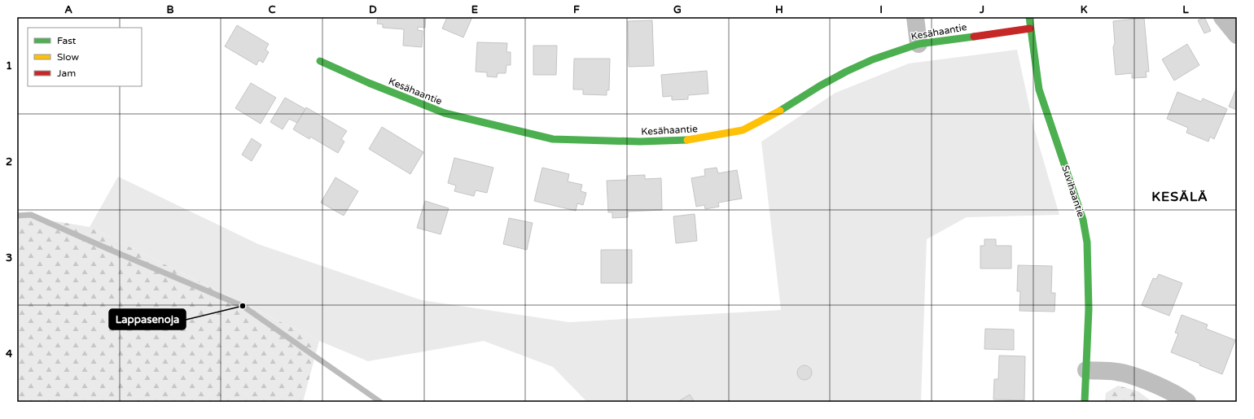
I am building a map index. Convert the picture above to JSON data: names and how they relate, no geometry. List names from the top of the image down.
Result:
{
  "streets": {
    "street": ["Kesähaantie", "Suvihaantie"]
  },
  "crossings": [
    ["Kesähaantie", "Suvihaantie"]
  ],
  "districts": ["KESÄLÄ"],
  "places": ["Lappasenoja"],
  "legend": ["Fast", "Slow", "Jam"],
  "grid": {
    "columns": [
      "A",
      "B",
      "C",
      "D",
      "E",
      "F",
      "G",
      "H",
      "I",
      "J",
      "K",
      "L"
    ],
    "rows": [
      "1",
      "2",
      "3",
      "4"
    ]
  }
}
